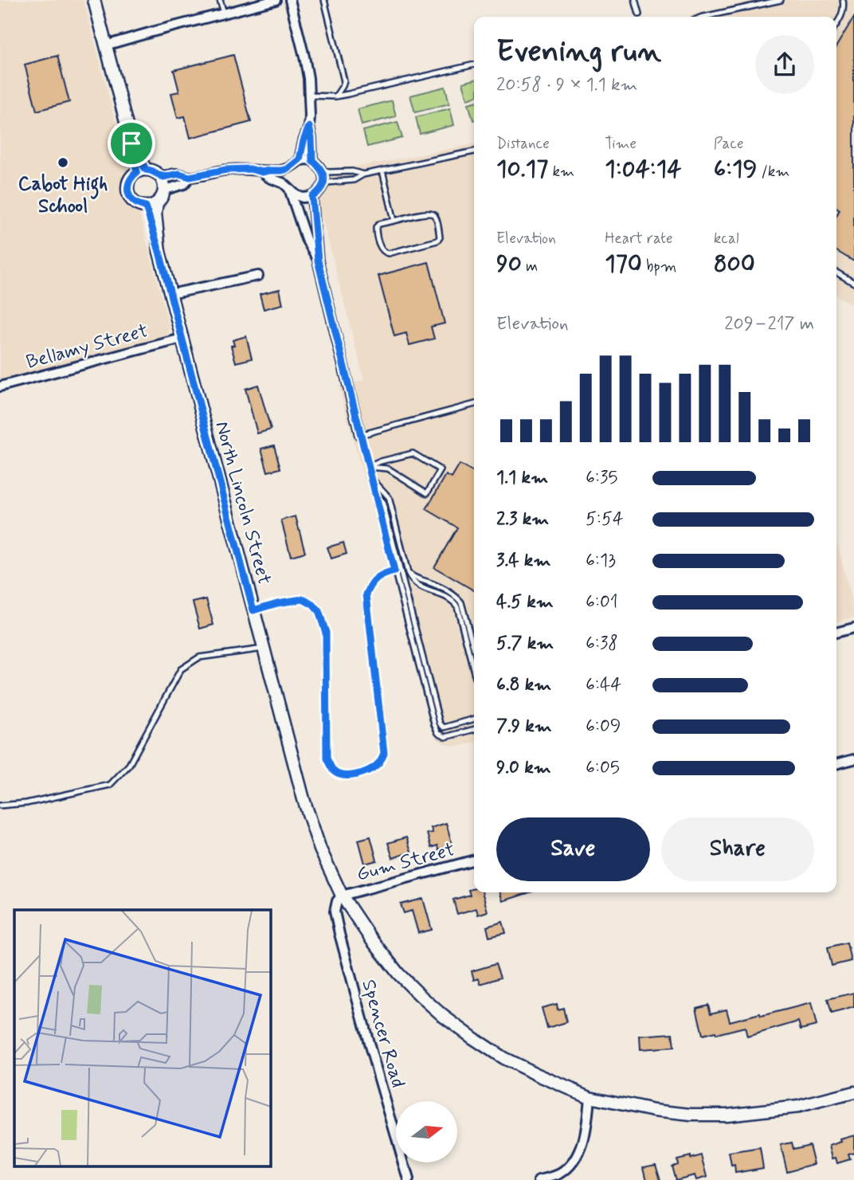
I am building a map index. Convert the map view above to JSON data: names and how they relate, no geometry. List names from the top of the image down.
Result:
{
  "streets": {
    "street": [
      "Bellamy Street",
      "North Lincoln Street",
      "Gum Street",
      "Spencer Road"
    ]
  },
  "crossings": [
    ["Bellamy Street", "North Lincoln Street"],
    ["North Lincoln Street", "Gum Street"],
    ["North Lincoln Street", "Spencer Road"],
    ["Gum Street", "Spencer Road"]
  ],
  "places": ["Cabot High School"],
  "north": "right",
  "page": {
    "heading": ["Evening run", "20:58 · 9 × 1.1 km"],
    "stats": [
      ["Distance", "10.17 km"],
      ["Time", "1:04:14"],
      ["Pace", "6:19 /km"],
      ["Elevation", "90 m"],
      ["Heart rate", "170 bpm"],
      ["kcal", "800"]
    ],
    "chart": ["Elevation", "209–217 m"],
    "list": [
      {
        "name": "1.1 km",
        "note": "6:35"
      },
      {
        "name": "2.3 km",
        "note": "5:54"
      },
      {
        "name": "3.4 km",
        "note": "6:13"
      },
      {
        "name": "4.5 km",
        "note": "6:01"
      },
      {
        "name": "5.7 km",
        "note": "6:38"
      },
      {
        "name": "6.8 km",
        "note": "6:44"
      },
      {
        "name": "7.9 km",
        "note": "6:09"
      },
      {
        "name": "9.0 km",
        "note": "6:05"
      }
    ],
    "buttons": ["Save", "Share"]
  }
}
